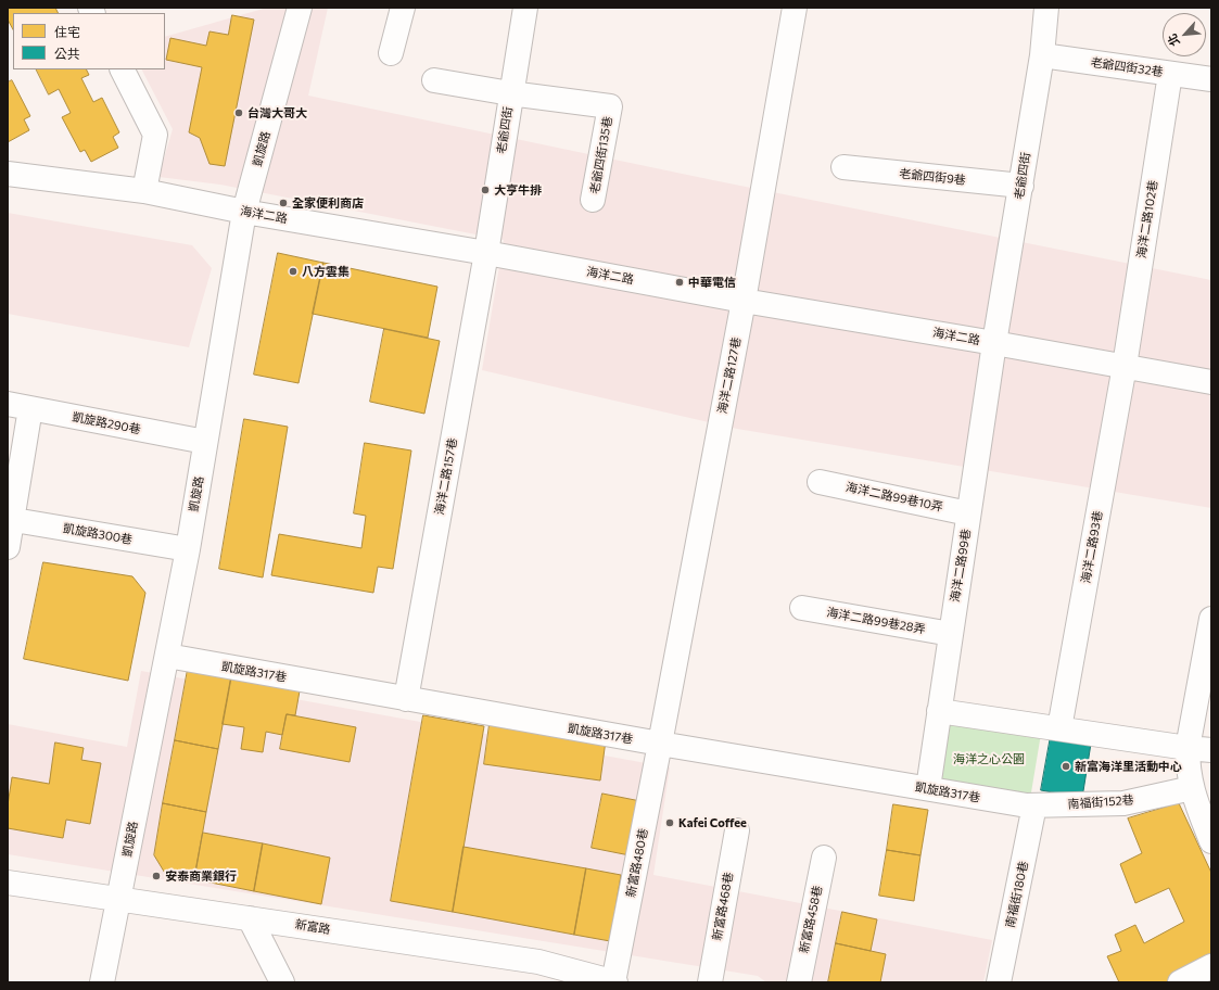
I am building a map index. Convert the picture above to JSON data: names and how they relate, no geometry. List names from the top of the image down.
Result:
{
  "streets": {
    "street": [
      "老爺四街32巷",
      "老爺四街",
      "凱旋路",
      "老爺四街135巷",
      "老爺四街9巷",
      "海洋二路",
      "海洋二路102巷",
      "海洋二路127巷",
      "凱旋路290巷",
      "海洋二路157巷",
      "海洋二路99巷10弄",
      "凱旋路300巷",
      "海洋二路93巷",
      "海洋二路99巷",
      "海洋二路99巷28弄",
      "凱旋路317巷",
      "南福街152巷",
      "新富路480巷",
      "南福街180巷",
      "新富路468巷",
      "新富路458巷",
      "新富路"
    ]
  },
  "crossings": [
    ["老爺四街32巷", "老爺四街"],
    ["老爺四街32巷", "海洋二路102巷"],
    ["老爺四街", "老爺四街135巷"],
    ["老爺四街", "老爺四街9巷"],
    ["老爺四街", "海洋二路"],
    ["老爺四街", "海洋二路157巷"],
    ["老爺四街", "海洋二路99巷"],
    ["凱旋路", "海洋二路"],
    ["凱旋路", "凱旋路290巷"],
    ["凱旋路", "凱旋路300巷"],
    ["凱旋路", "凱旋路317巷"],
    ["凱旋路", "新富路"],
    ["海洋二路", "海洋二路102巷"],
    ["海洋二路", "海洋二路127巷"],
    ["海洋二路", "海洋二路157巷"],
    ["海洋二路", "海洋二路93巷"],
    ["海洋二路", "海洋二路99巷"],
    ["海洋二路102巷", "海洋二路93巷"],
    ["海洋二路127巷", "凱旋路317巷"],
    ["海洋二路127巷", "新富路480巷"],
    ["海洋二路157巷", "凱旋路317巷"],
    ["海洋二路99巷10弄", "海洋二路99巷"],
    ["海洋二路99巷", "海洋二路99巷28弄"],
    ["海洋二路99巷", "凱旋路317巷"],
    ["凱旋路317巷", "南福街152巷"],
    ["凱旋路317巷", "新富路480巷"],
    ["凱旋路317巷", "南福街180巷"],
    ["南福街152巷", "南福街180巷"],
    ["新富路480巷", "新富路"]
  ],
  "parks": ["海洋之心公園"],
  "places": [
    "台灣大哥大",
    "大亨牛排",
    "全家便利商店",
    "八方雲集",
    "中華電信",
    "新富海洋里活動中心",
    "Kafei Coffee",
    "安泰商業銀行"
  ],
  "legend": ["住宅", "公共"],
  "north": "bottom left"
}
